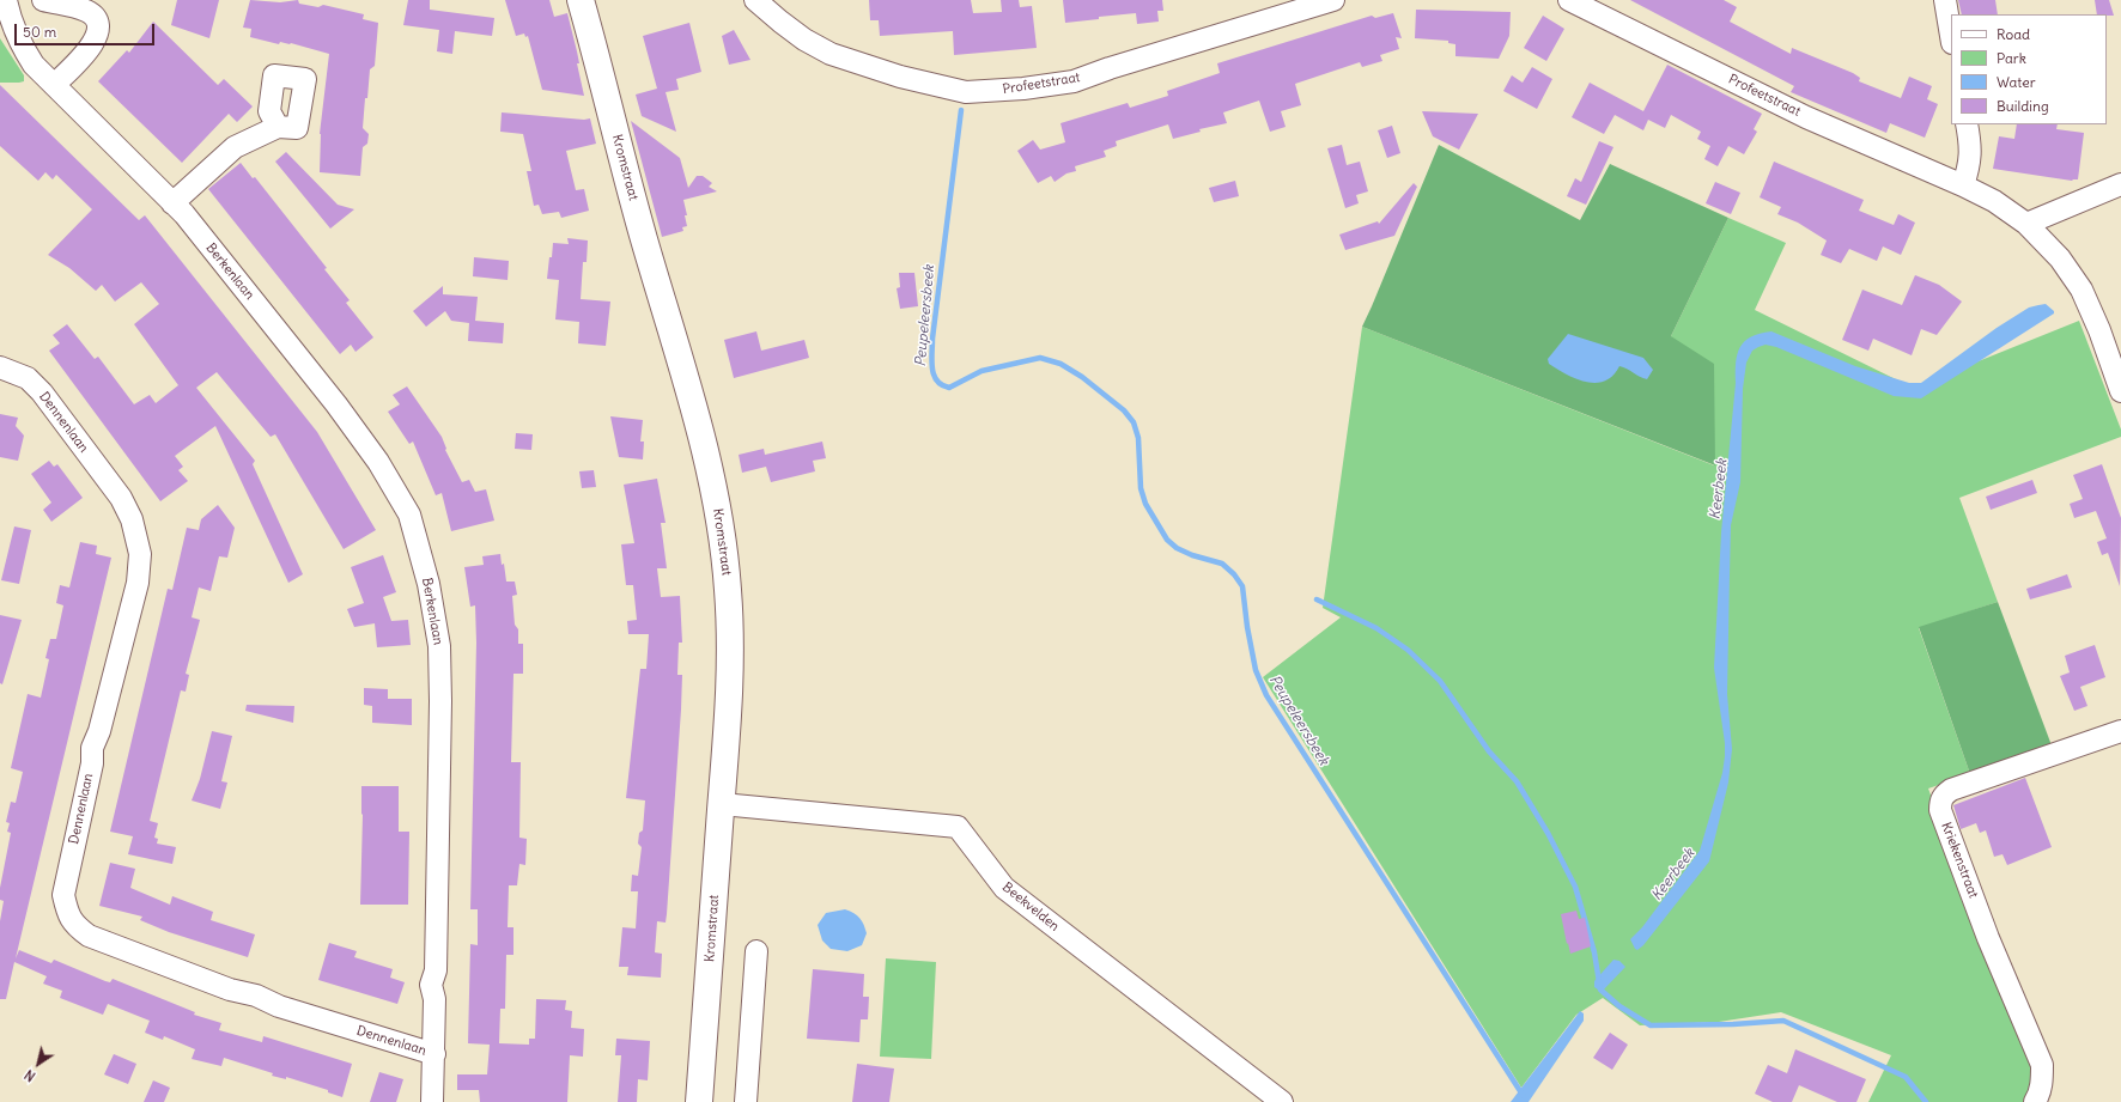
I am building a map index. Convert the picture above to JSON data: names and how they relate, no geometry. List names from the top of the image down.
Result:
{
  "streets": {
    "main road": ["Kromstraat"],
    "street": [
      "Profeetstraat",
      "Berkenlaan",
      "Dennenlaan",
      "Kriekenstraat",
      "Beekvelden"
    ]
  },
  "crossings": [
    ["Kromstraat", "Beekvelden"],
    ["Berkenlaan", "Dennenlaan"]
  ],
  "water": ["Peupeleersbeek", "Keerbeek"],
  "legend": [
    "Road",
    "Park",
    "Water",
    "Building"
  ],
  "scale_bar": "50 m",
  "north": "bottom left"
}
